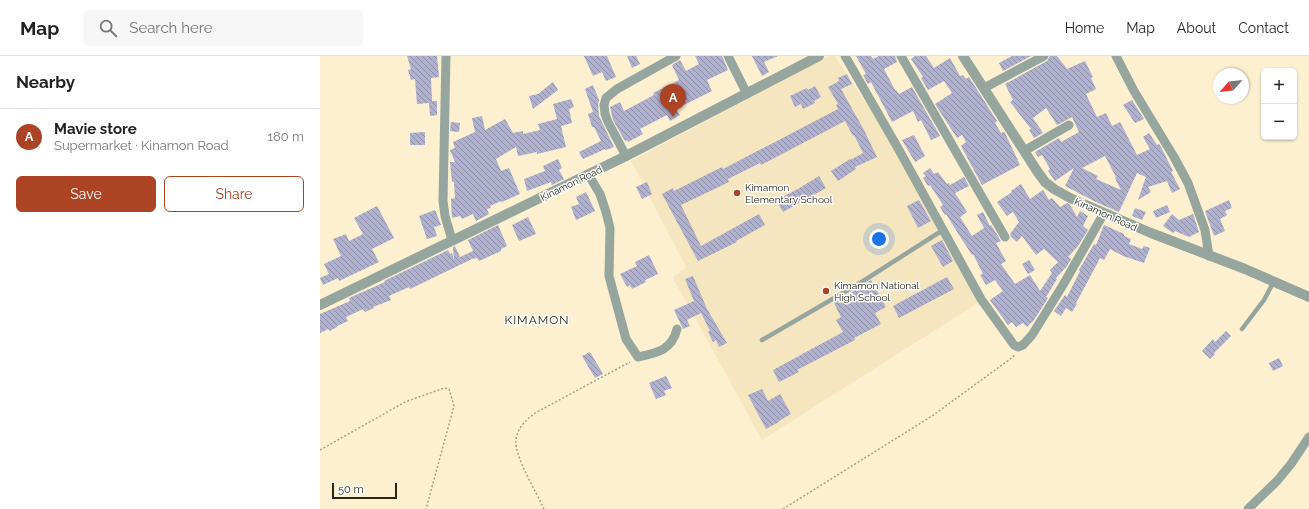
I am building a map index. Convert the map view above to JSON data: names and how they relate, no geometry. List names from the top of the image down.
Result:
{
  "streets": {
    "street": ["Kinamon Road"]
  },
  "districts": ["KIMAMON"],
  "places": ["Kimamon Elementary School", "Kimamon National High School"],
  "scale_bar": "50 m",
  "north": "bottom left",
  "page": {
    "header": "Map",
    "search": "Search here",
    "nav": [
      "Home",
      "Map",
      "About",
      "Contact"
    ],
    "heading": "Nearby",
    "map_buttons": ["+", "−"],
    "pins": "A",
    "list": [
      {
        "mark": "A",
        "name": "Mavie store",
        "note": "Supermarket · Kinamon Road",
        "value": "180 m"
      }
    ],
    "buttons": ["Save", "Share"],
    "scale": "50 m"
  }
}
